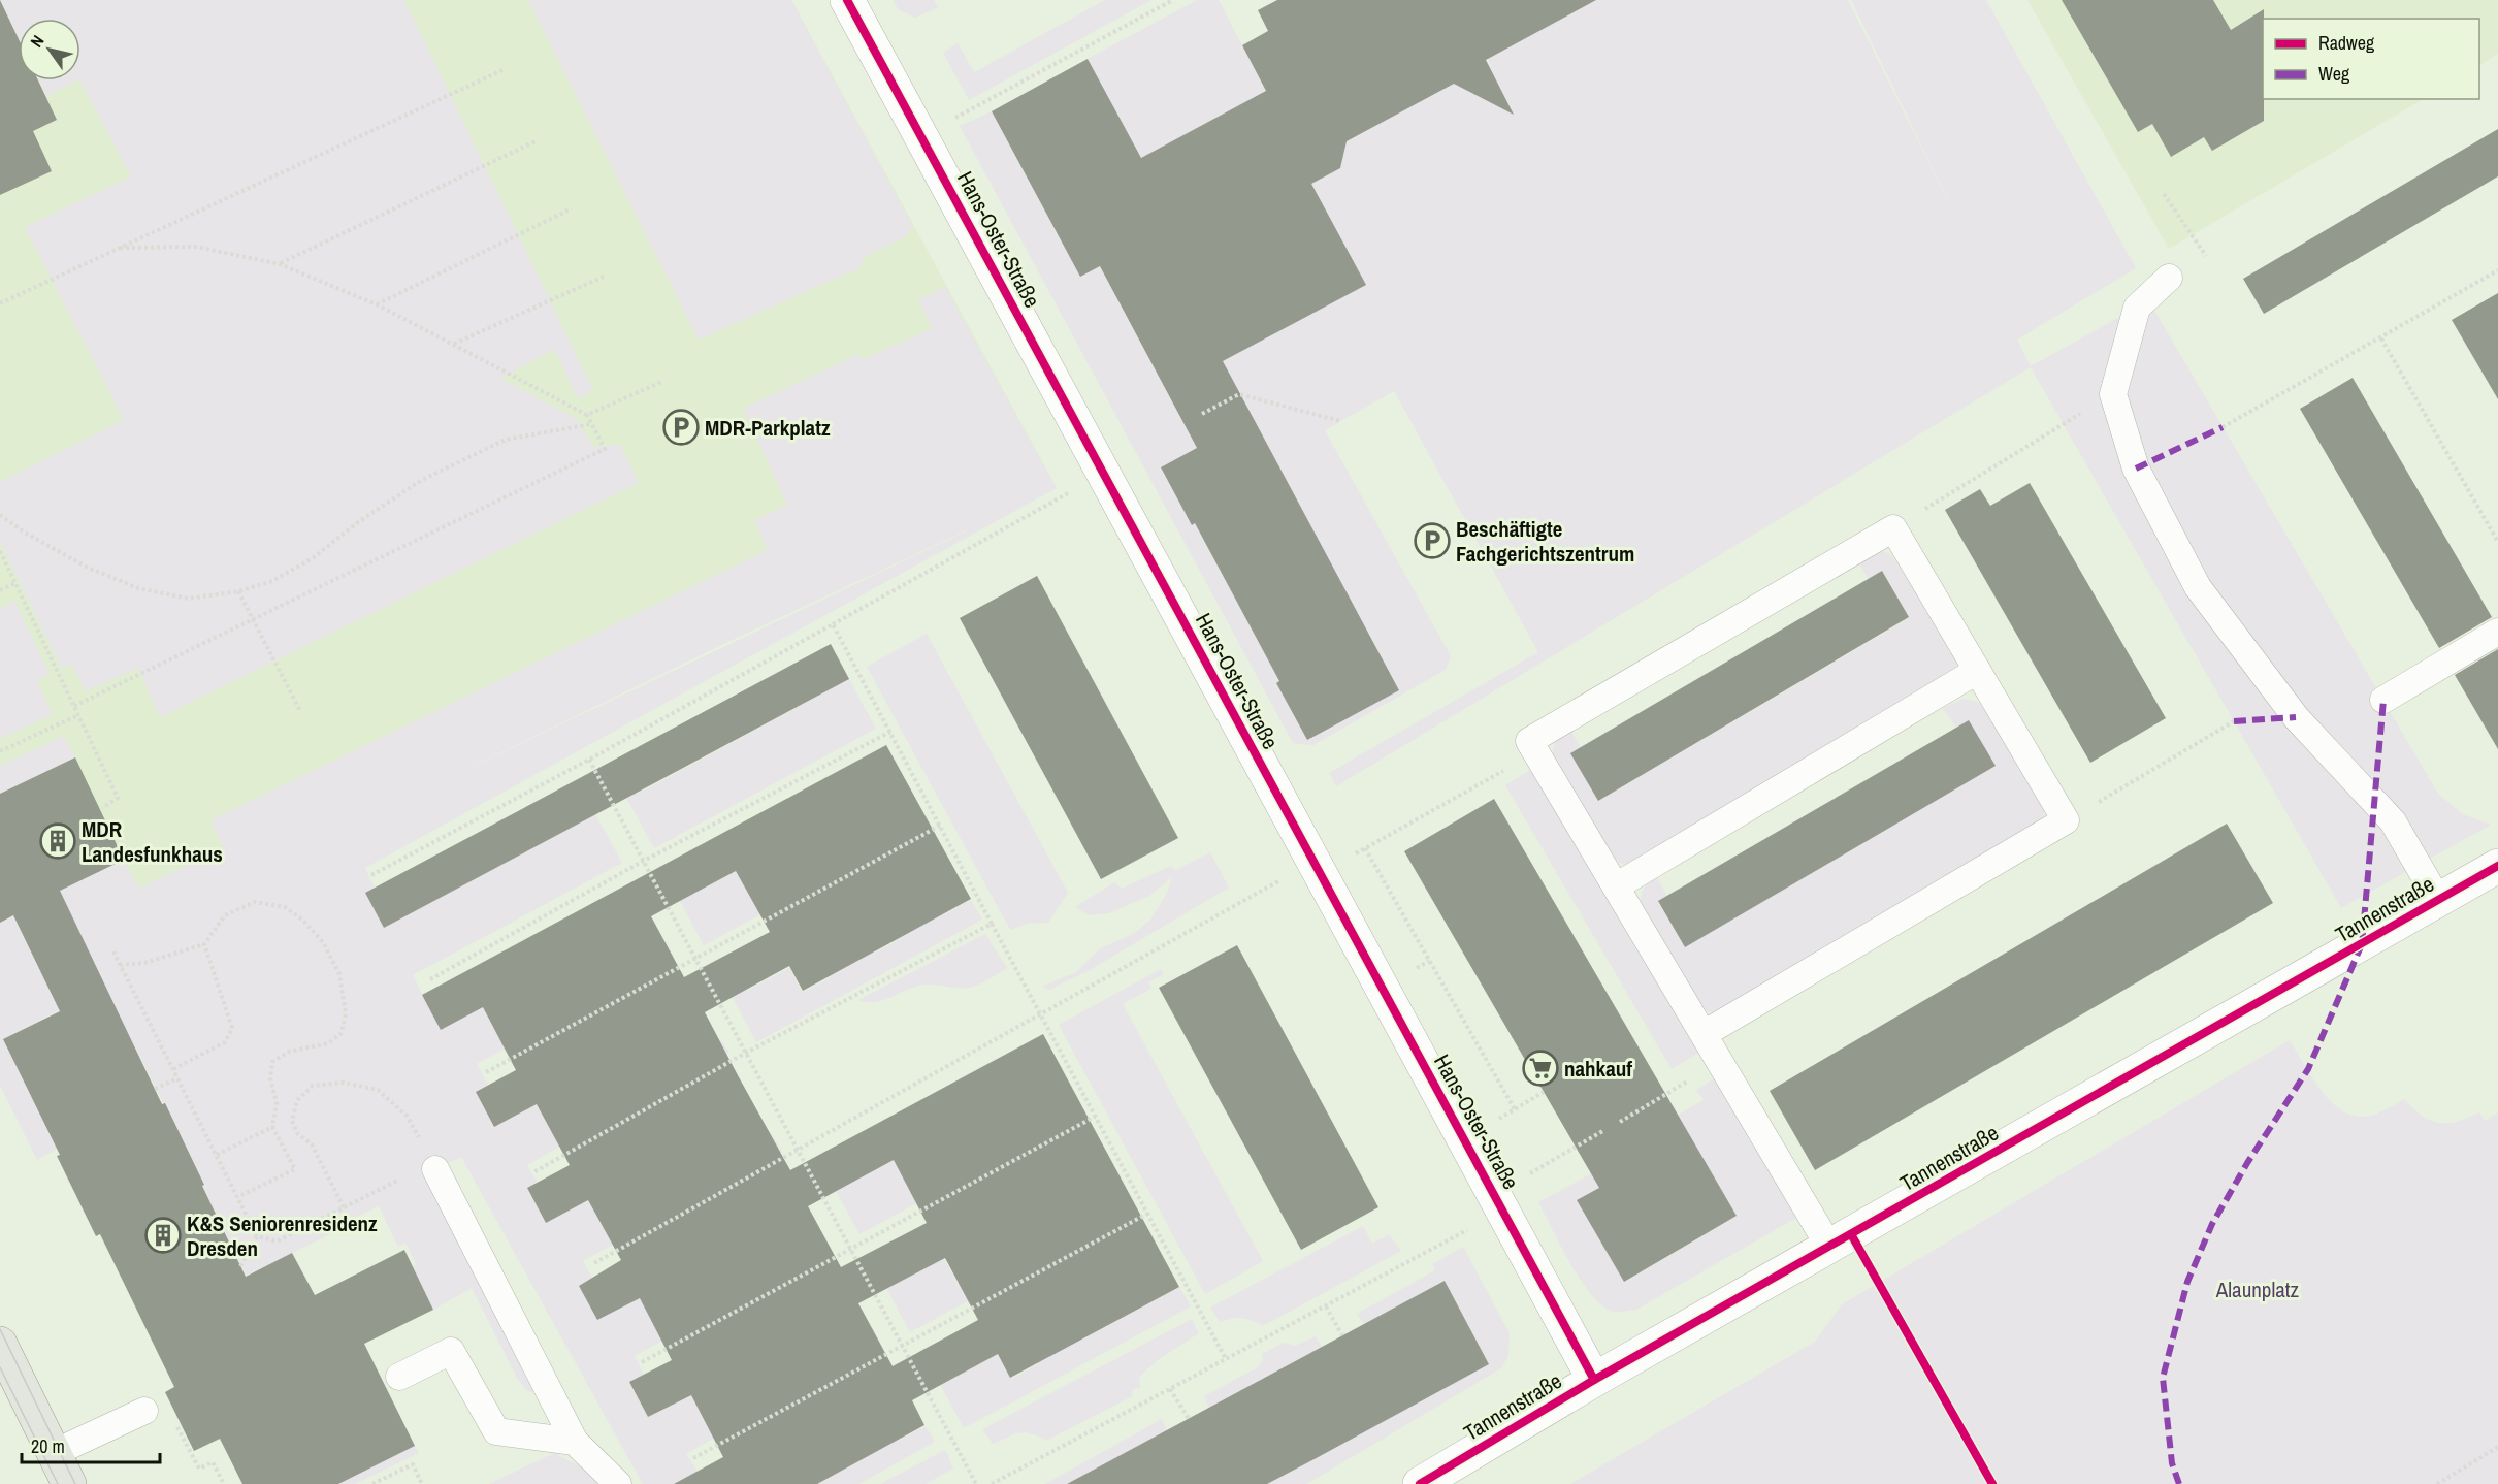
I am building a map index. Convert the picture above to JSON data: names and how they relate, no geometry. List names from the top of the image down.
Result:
{
  "streets": {
    "street": ["Hans-Oster-Straße", "Tannenstraße"]
  },
  "crossings": [
    ["Hans-Oster-Straße", "Tannenstraße"]
  ],
  "parks": ["Alaunplatz"],
  "places": {
    "parking": ["MDR-Parkplatz", "Beschäftigte Fachgerichtszentrum"],
    "building": ["MDR Landesfunkhaus", "K&S Seniorenresidenz Dresden"],
    "supermarket": ["nahkauf"]
  },
  "legend": ["Radweg", "Weg"],
  "scale_bar": "20 m",
  "north": "top left"
}
